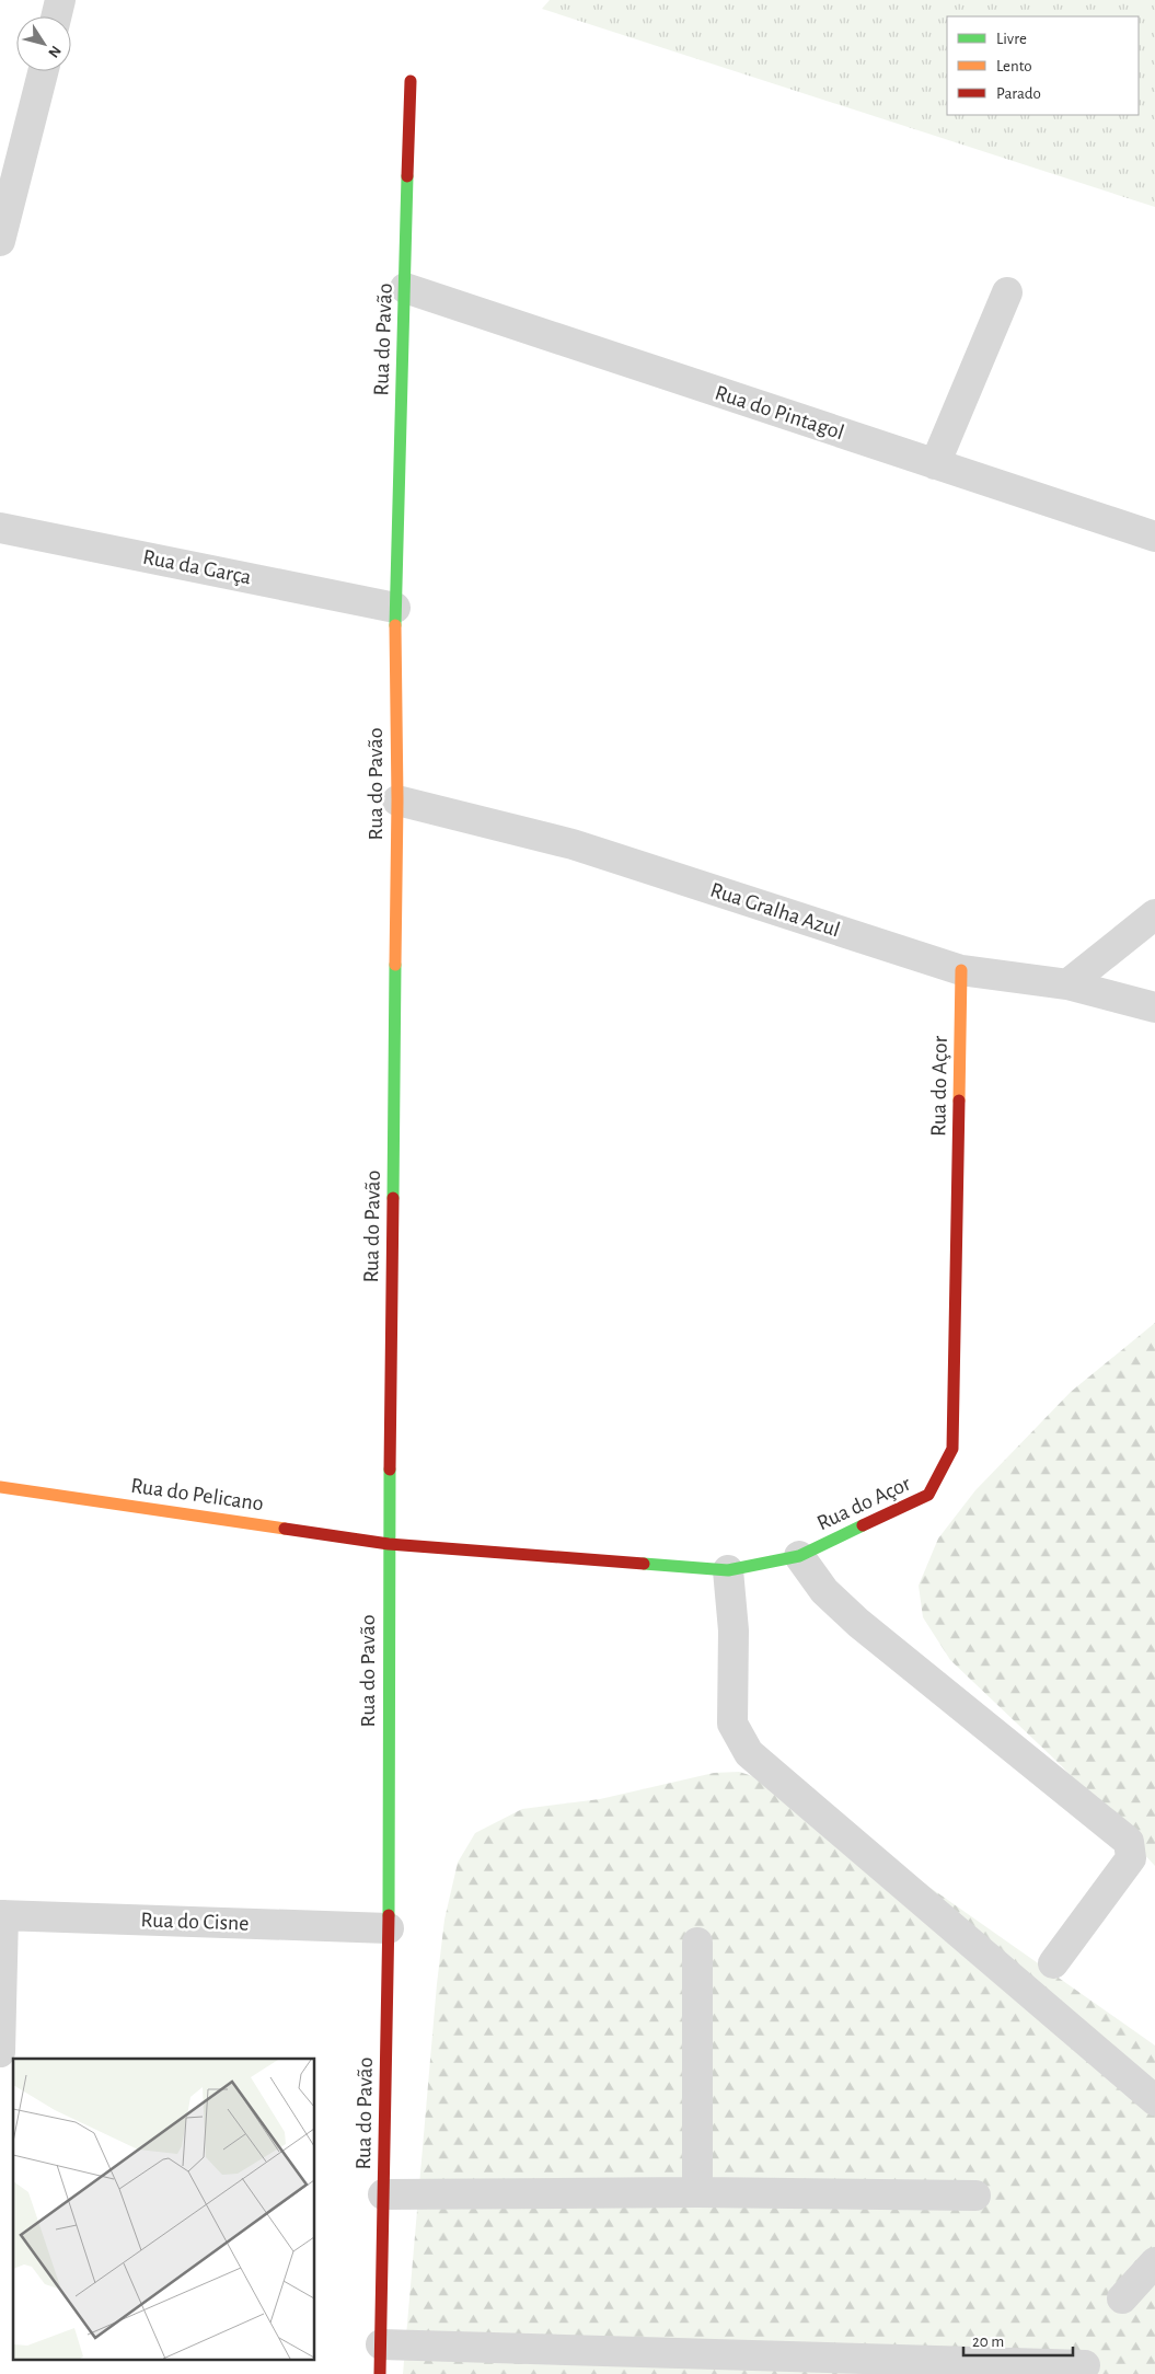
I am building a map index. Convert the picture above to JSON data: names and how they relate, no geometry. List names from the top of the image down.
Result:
{
  "streets": {
    "street": [
      "Rua do Pavão",
      "Rua do Pintagol",
      "Rua da Garça",
      "Rua Gralha Azul",
      "Rua do Açor",
      "Rua do Pelicano",
      "Rua do Cisne"
    ]
  },
  "crossings": [
    ["Rua do Pavão", "Rua do Pintagol"],
    ["Rua do Pavão", "Rua da Garça"],
    ["Rua do Pavão", "Rua Gralha Azul"],
    ["Rua do Pavão", "Rua do Açor"],
    ["Rua do Pavão", "Rua do Pelicano"],
    ["Rua do Pavão", "Rua do Cisne"],
    ["Rua Gralha Azul", "Rua do Açor"],
    ["Rua do Açor", "Rua do Pelicano"]
  ],
  "legend": ["Livre", "Lento", "Parado"],
  "scale_bar": "20 m",
  "north": "bottom right"
}
